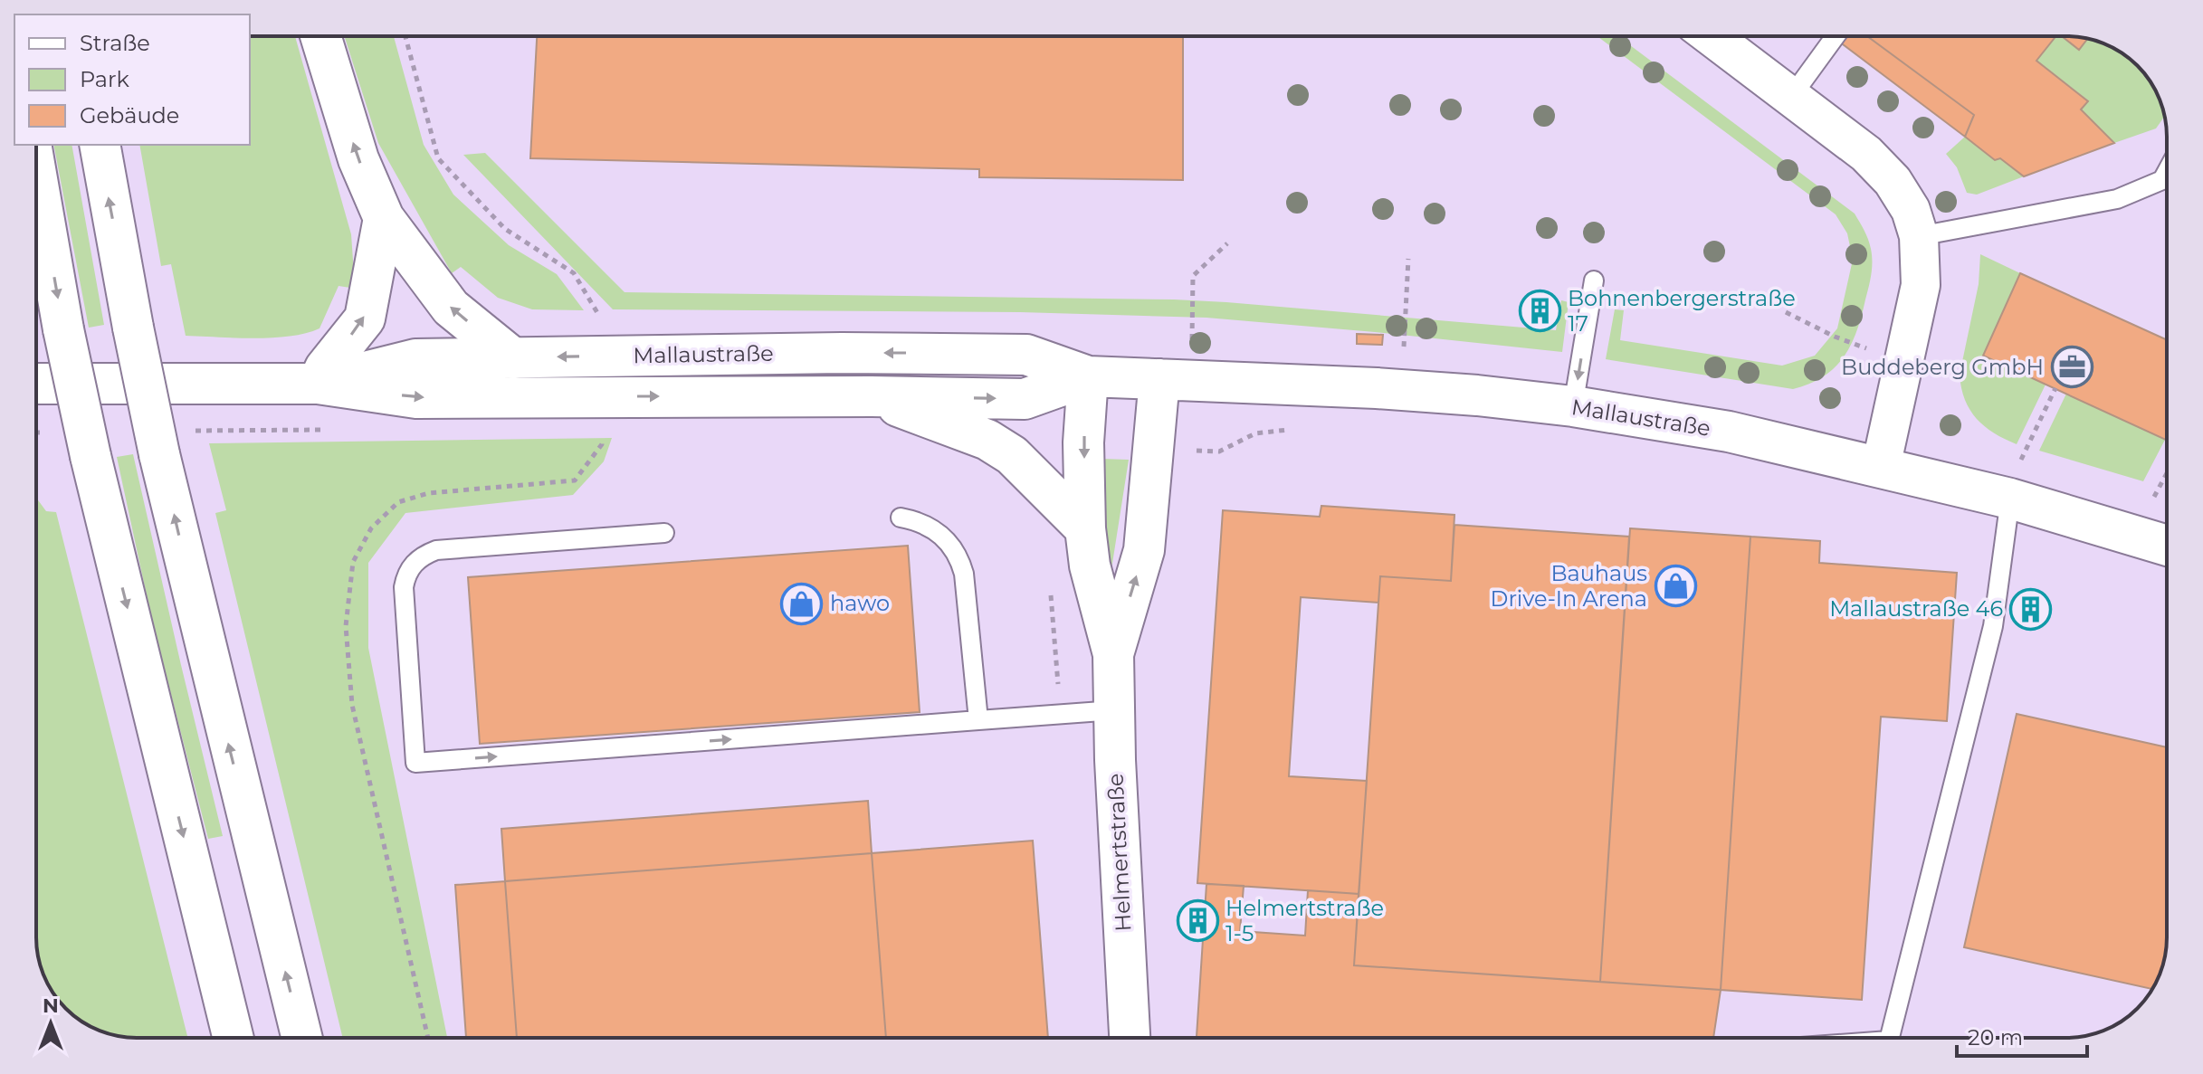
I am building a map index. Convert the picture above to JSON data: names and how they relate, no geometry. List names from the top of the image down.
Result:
{
  "streets": {
    "main road": ["Mallaustraße", "Helmertstraße"]
  },
  "crossings": [
    ["Mallaustraße", "Helmertstraße"]
  ],
  "places": {
    "building": ["Bohnenbergerstraße 17", "Mallaustraße 46", "Helmertstraße 1-5"],
    "office": ["Buddeberg GmbH"],
    "shop": ["Bauhaus Drive-In Arena", "hawo"]
  },
  "legend": ["Straße", "Park", "Gebäude"],
  "scale_bar": "20 m",
  "north": "top"
}
